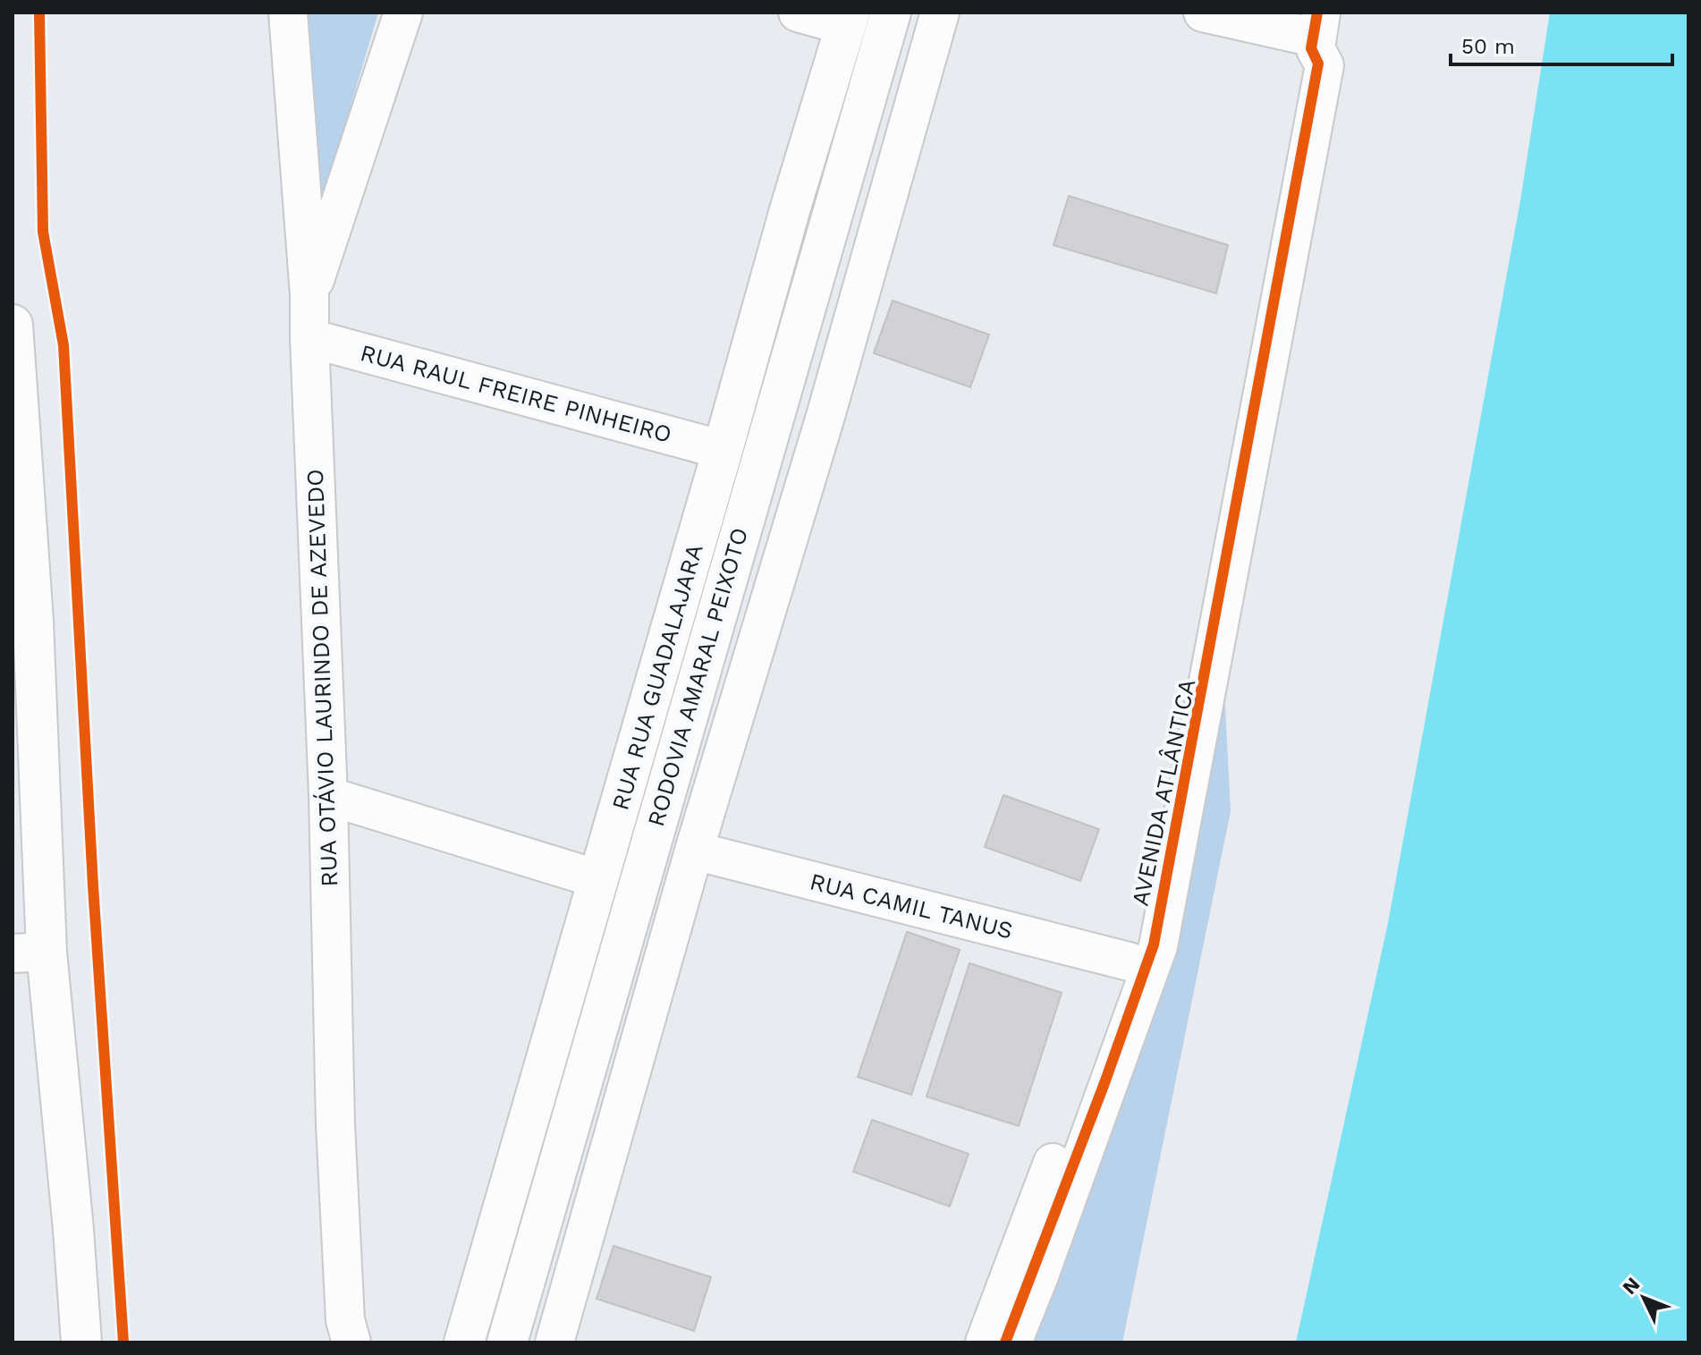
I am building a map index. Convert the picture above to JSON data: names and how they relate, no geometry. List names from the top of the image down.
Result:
{
  "streets": {
    "main road": ["RUA RUA GUADALAJARA", "RODOVIA AMARAL PEIXOTO"],
    "street": [
      "RUA RAUL FREIRE PINHEIRO",
      "RUA OTÁVIO LAURINDO DE AZEVEDO",
      "AVENIDA ATLÂNTICA",
      "RUA CAMIL TANUS"
    ]
  },
  "crossings": [
    ["RUA RAUL FREIRE PINHEIRO", "RUA RUA GUADALAJARA"],
    ["RUA RAUL FREIRE PINHEIRO", "RUA OTÁVIO LAURINDO DE AZEVEDO"],
    ["AVENIDA ATLÂNTICA", "RUA CAMIL TANUS"]
  ],
  "scale_bar": "50 m",
  "north": "top left"
}
